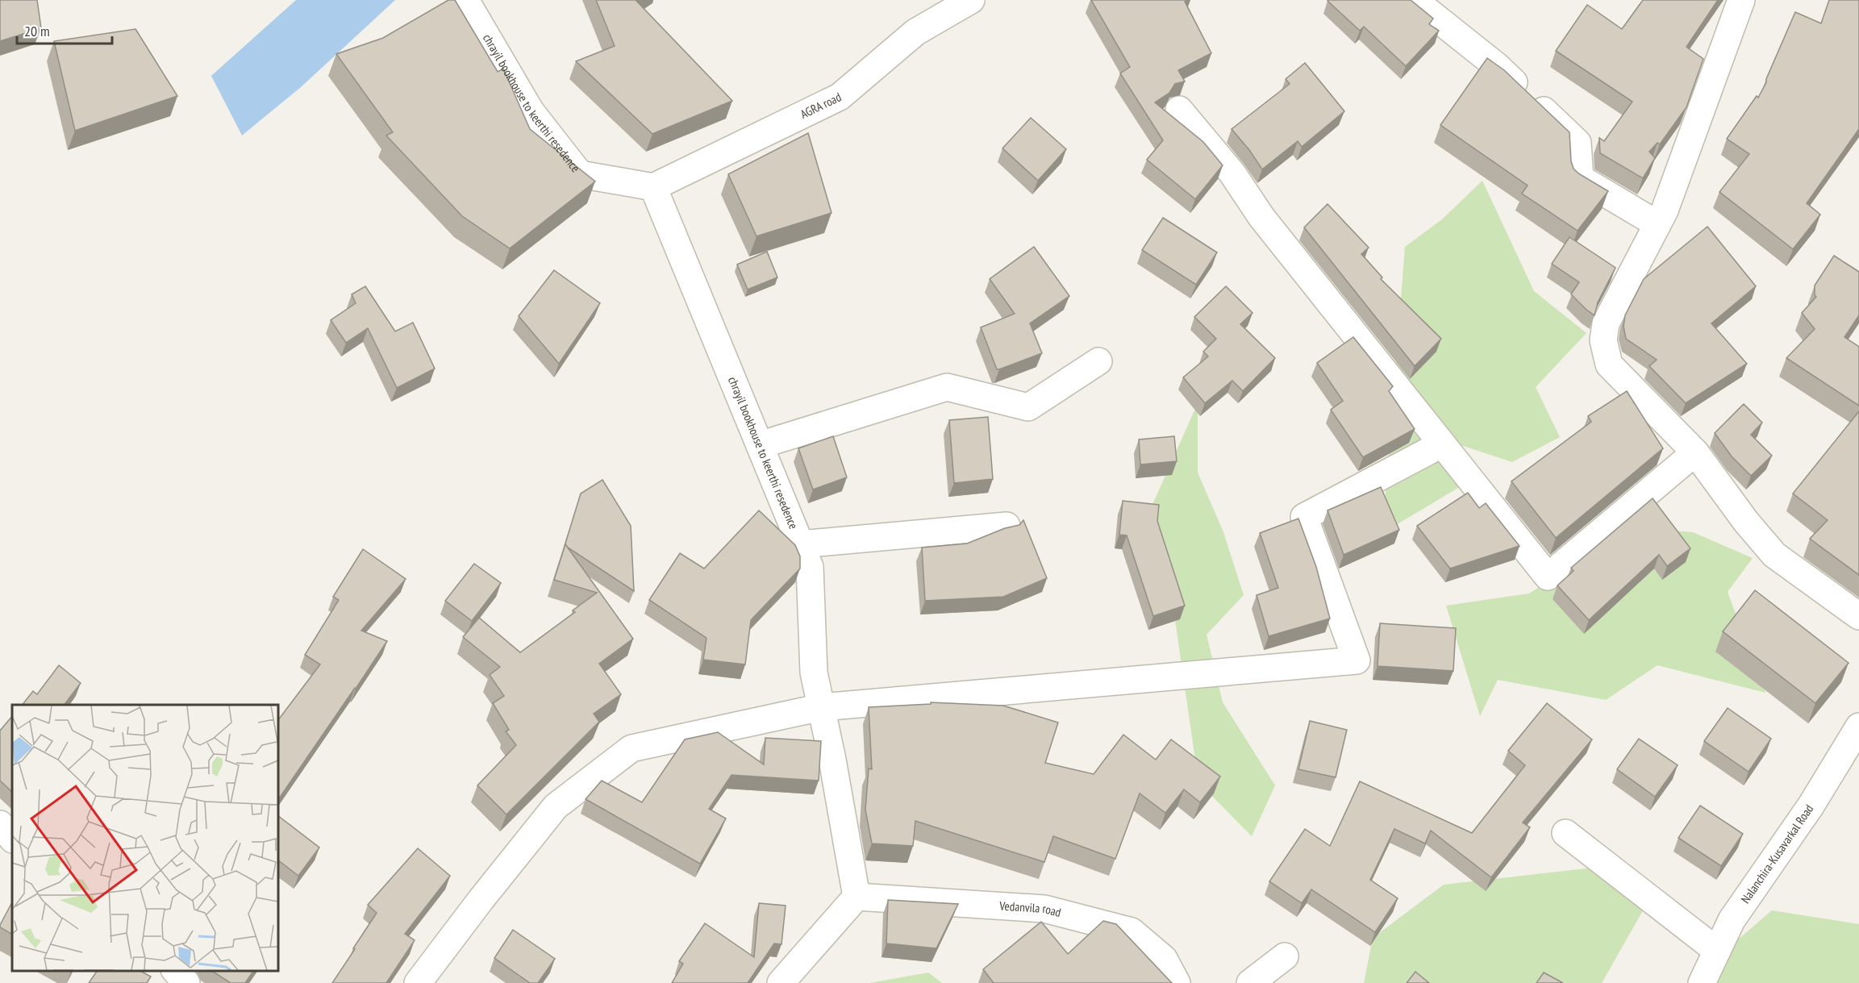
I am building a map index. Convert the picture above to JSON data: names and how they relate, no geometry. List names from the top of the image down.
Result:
{
  "streets": {
    "street": [
      "chrayil bookhouse to keerthi resedence",
      "AGRA road",
      "Nalanchira-Kusavarkal Road",
      "Vedanvila road"
    ]
  },
  "crossings": [
    ["chrayil bookhouse to keerthi resedence", "AGRA road"],
    ["chrayil bookhouse to keerthi resedence", "Vedanvila road"]
  ],
  "scale_bar": "20 m"
}
